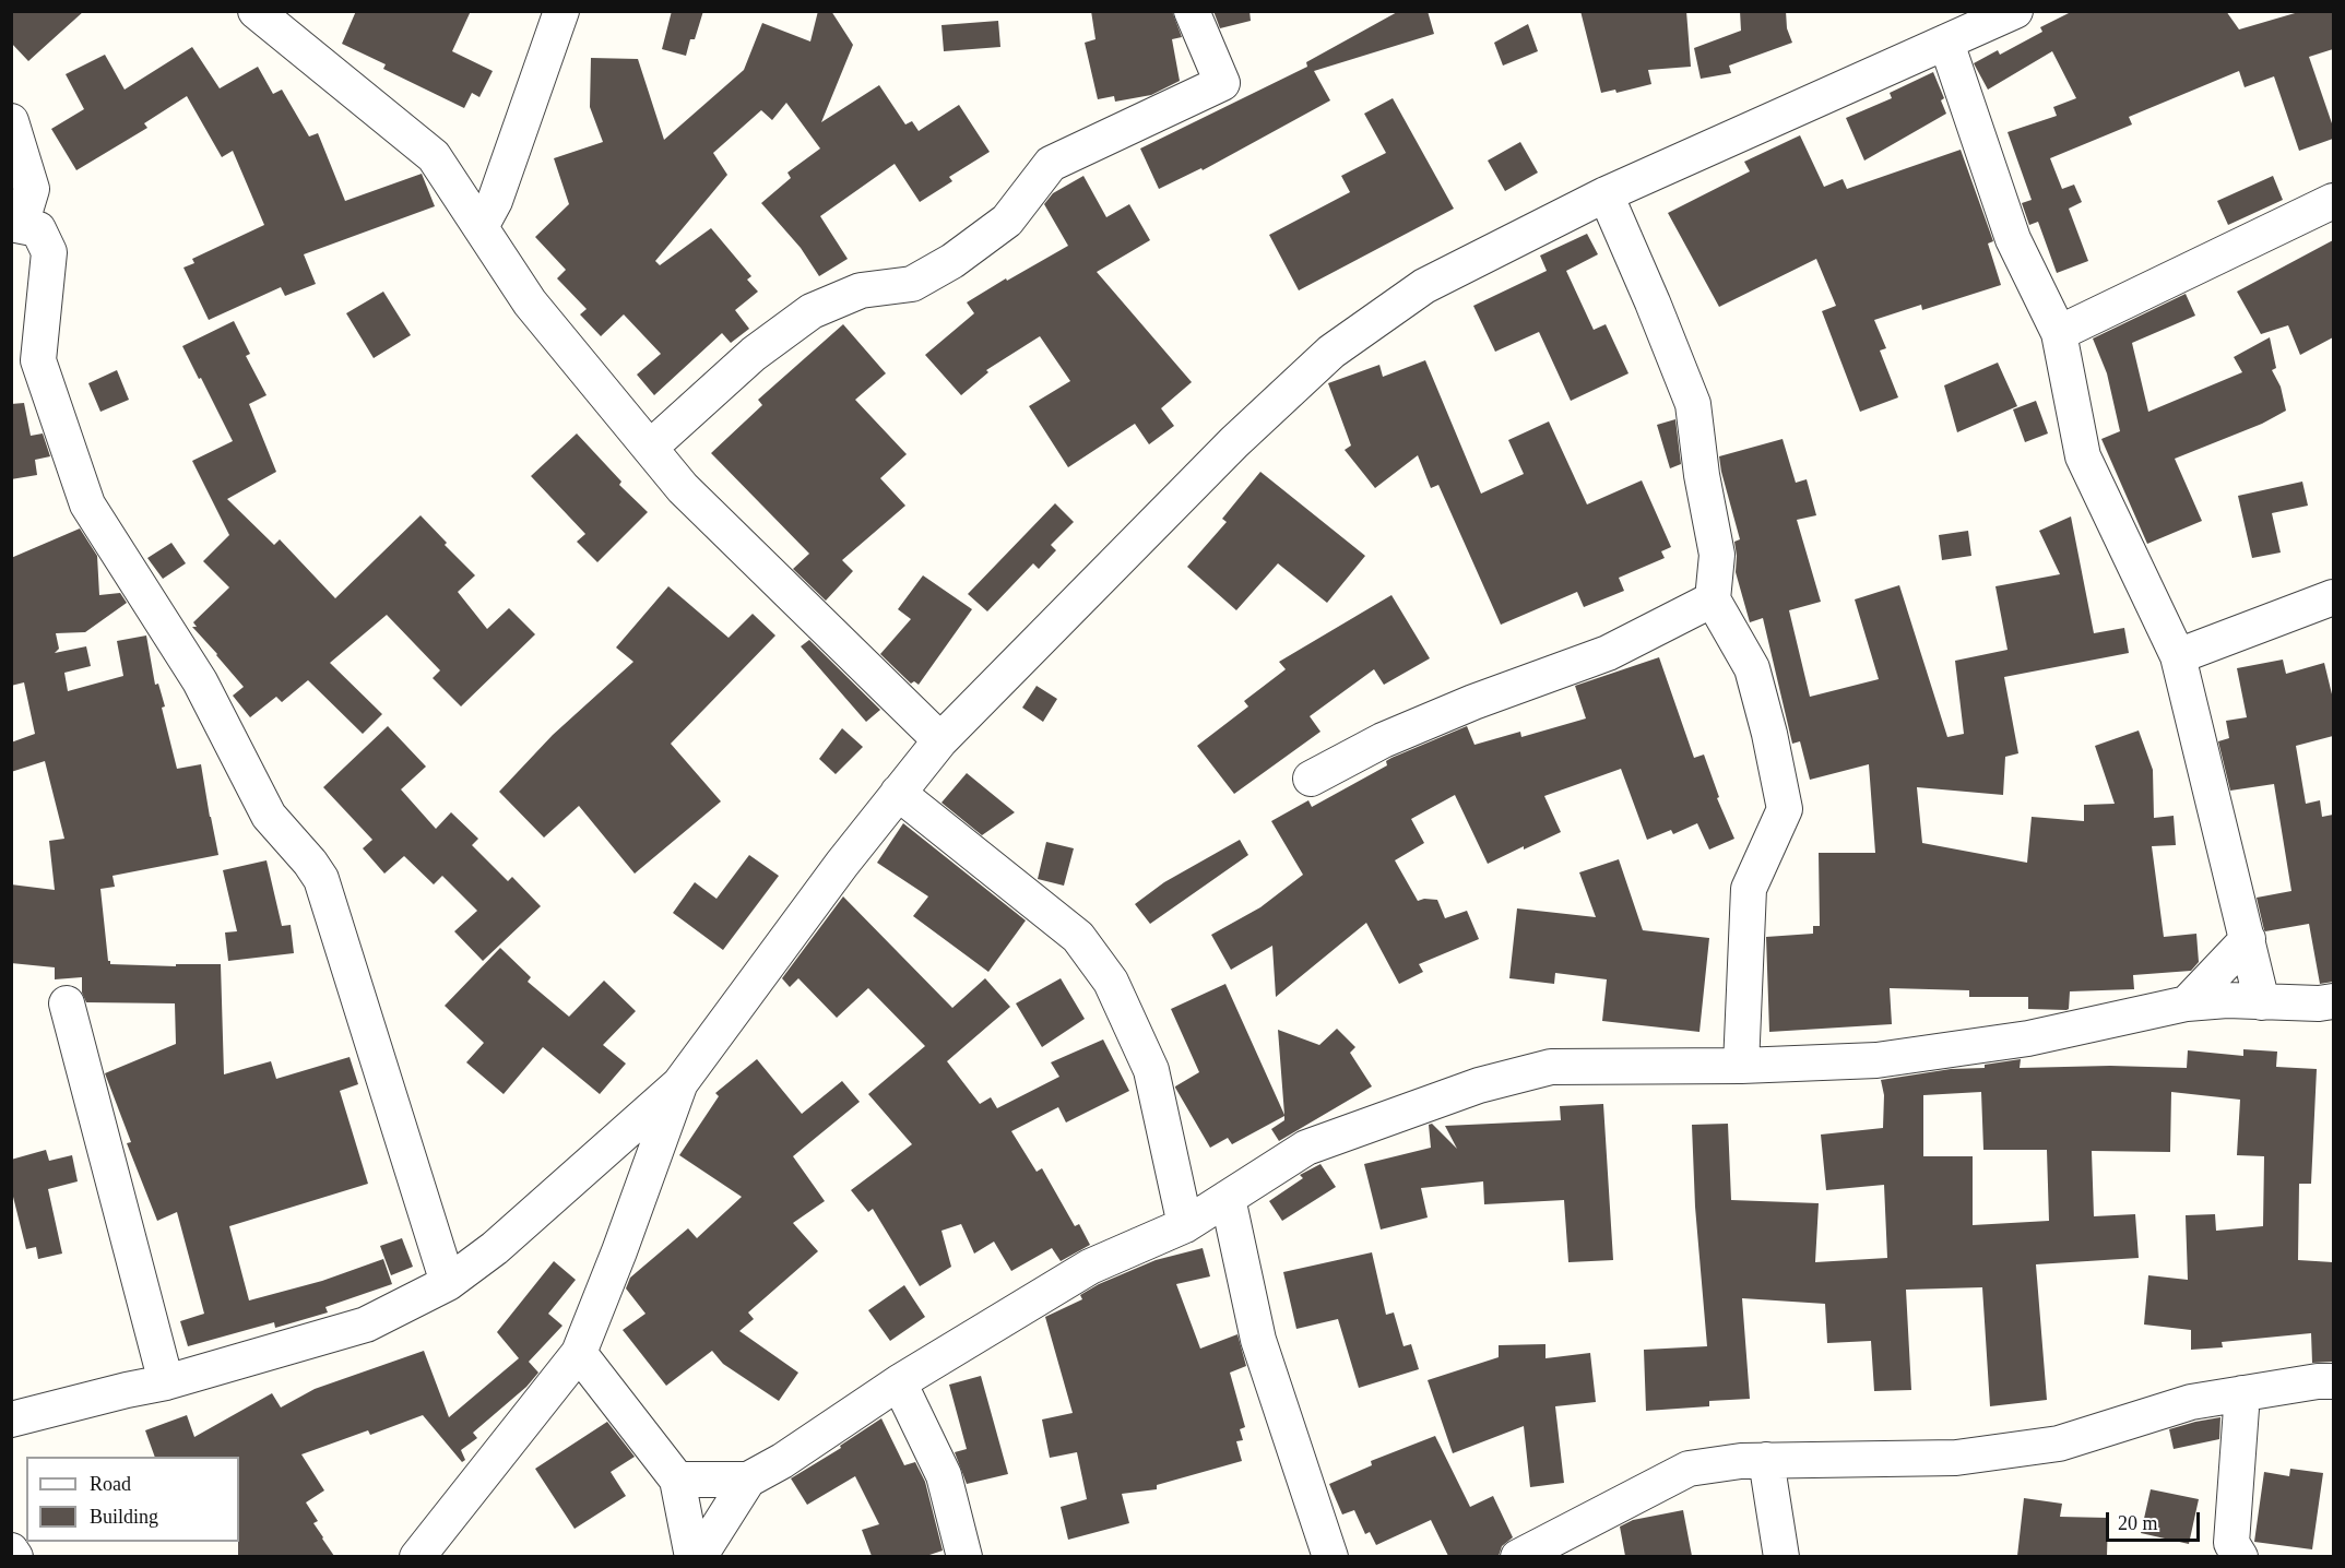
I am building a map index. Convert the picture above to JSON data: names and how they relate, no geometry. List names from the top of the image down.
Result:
{
  "legend": ["Road", "Building"],
  "scale_bar": "20 m"
}
